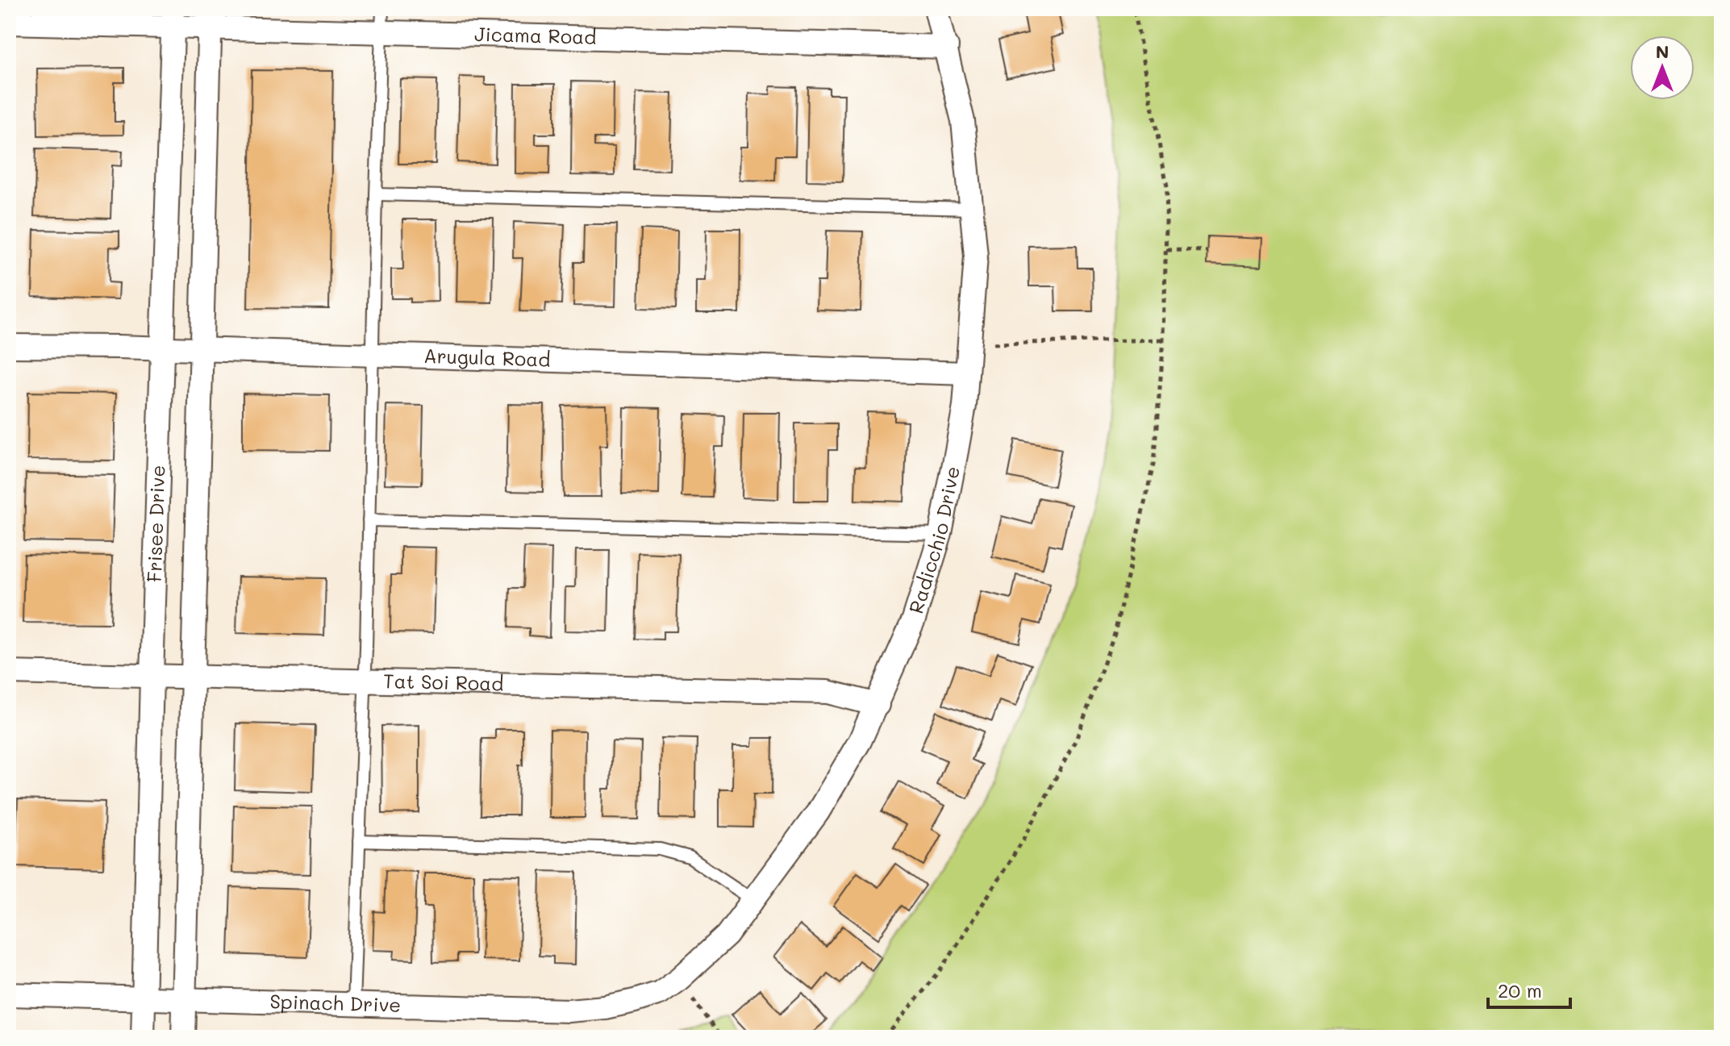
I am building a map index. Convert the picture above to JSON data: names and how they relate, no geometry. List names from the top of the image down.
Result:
{
  "streets": {
    "street": [
      "Jicama Road",
      "Arugula Road",
      "Frisee Drive",
      "Radicchio Drive",
      "Tat Soi Road",
      "Spinach Drive"
    ]
  },
  "crossings": [
    ["Jicama Road", "Frisee Drive"],
    ["Jicama Road", "Radicchio Drive"],
    ["Arugula Road", "Frisee Drive"],
    ["Arugula Road", "Radicchio Drive"],
    ["Frisee Drive", "Tat Soi Road"],
    ["Frisee Drive", "Spinach Drive"],
    ["Radicchio Drive", "Tat Soi Road"],
    ["Radicchio Drive", "Spinach Drive"]
  ],
  "scale_bar": "20 m",
  "north": "top"
}
